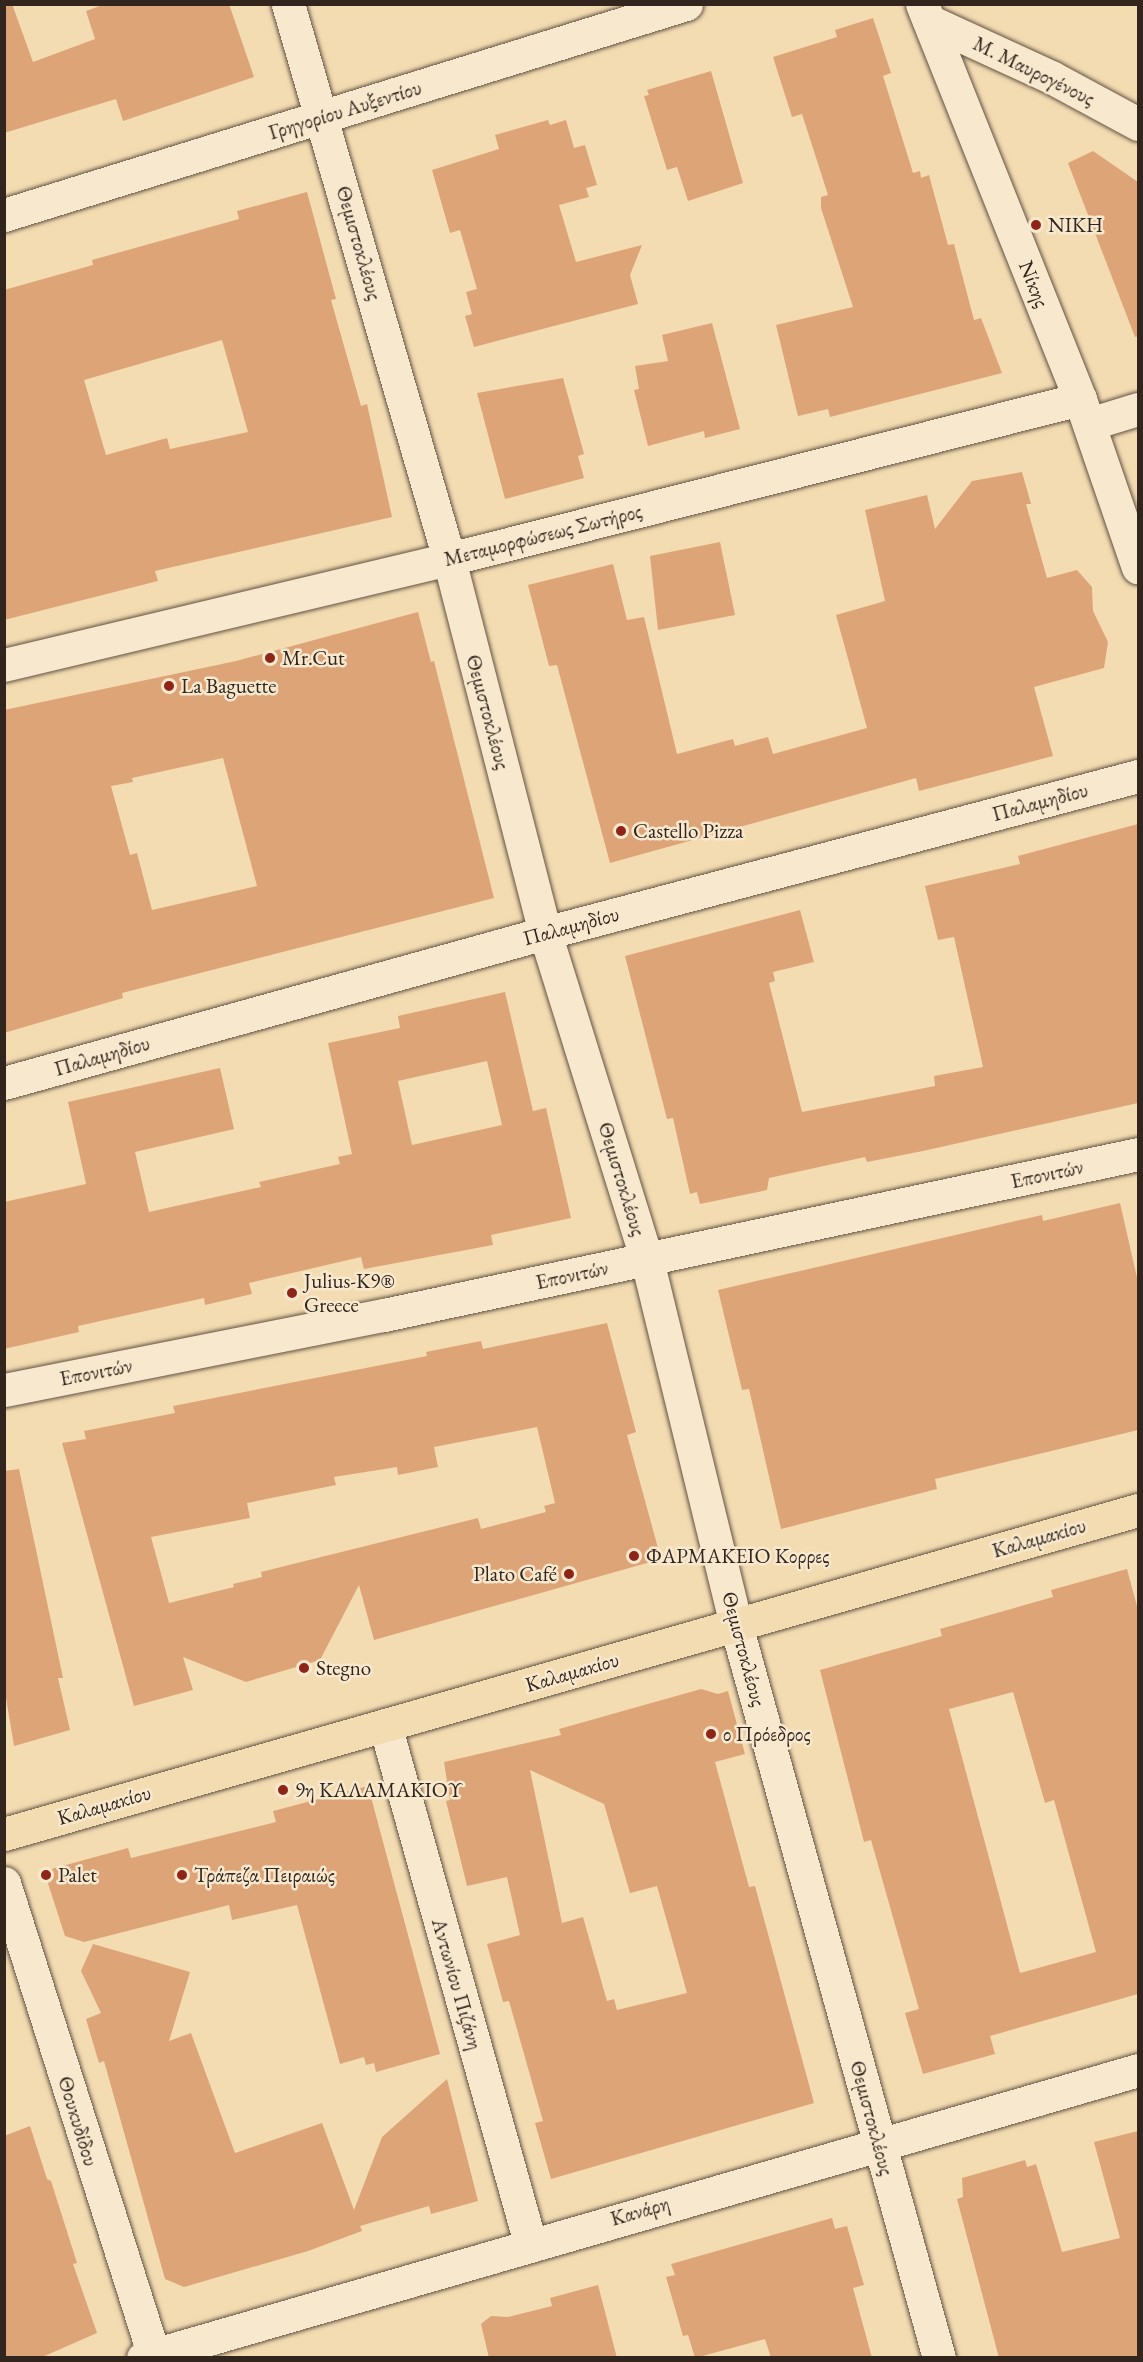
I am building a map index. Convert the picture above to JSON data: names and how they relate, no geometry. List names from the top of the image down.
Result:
{
  "streets": {
    "main road": ["Καλαμακίου"],
    "street": [
      "Μ. Μαυρογένους",
      "Γρηγορίου Αυξεντίου",
      "Θεμιστοκλέους",
      "Νίκης",
      "Μεταμορφώσεως Σωτήρος",
      "Παλαμηδίου",
      "Επονιτών",
      "Αντωνίου Πιζάνη",
      "Θουκυδίδου",
      "Κανάρη"
    ]
  },
  "crossings": [
    ["Μ. Μαυρογένους", "Νίκης"],
    ["Γρηγορίου Αυξεντίου", "Θεμιστοκλέους"],
    ["Θεμιστοκλέους", "Μεταμορφώσεως Σωτήρος"],
    ["Θεμιστοκλέους", "Παλαμηδίου"],
    ["Θεμιστοκλέους", "Επονιτών"],
    ["Θεμιστοκλέους", "Καλαμακίου"],
    ["Θεμιστοκλέους", "Κανάρη"],
    ["Νίκης", "Μεταμορφώσεως Σωτήρος"],
    ["Καλαμακίου", "Αντωνίου Πιζάνη"],
    ["Αντωνίου Πιζάνη", "Κανάρη"],
    ["Θουκυδίδου", "Κανάρη"]
  ],
  "places": [
    "ΝΙΚΗ",
    "Mr.Cut",
    "La Baguette",
    "Castello Pizza",
    "Julius-K9® Greece",
    "ΦΑΡΜΑΚΕΙΟ Κορρες",
    "Plato Café",
    "Stegno",
    "ο Πρόεδρος",
    "9η ΚΑΛΑΜΑΚΙΟΥ",
    "Palet",
    "Τράπεζα Πειραιώς"
  ]
}
